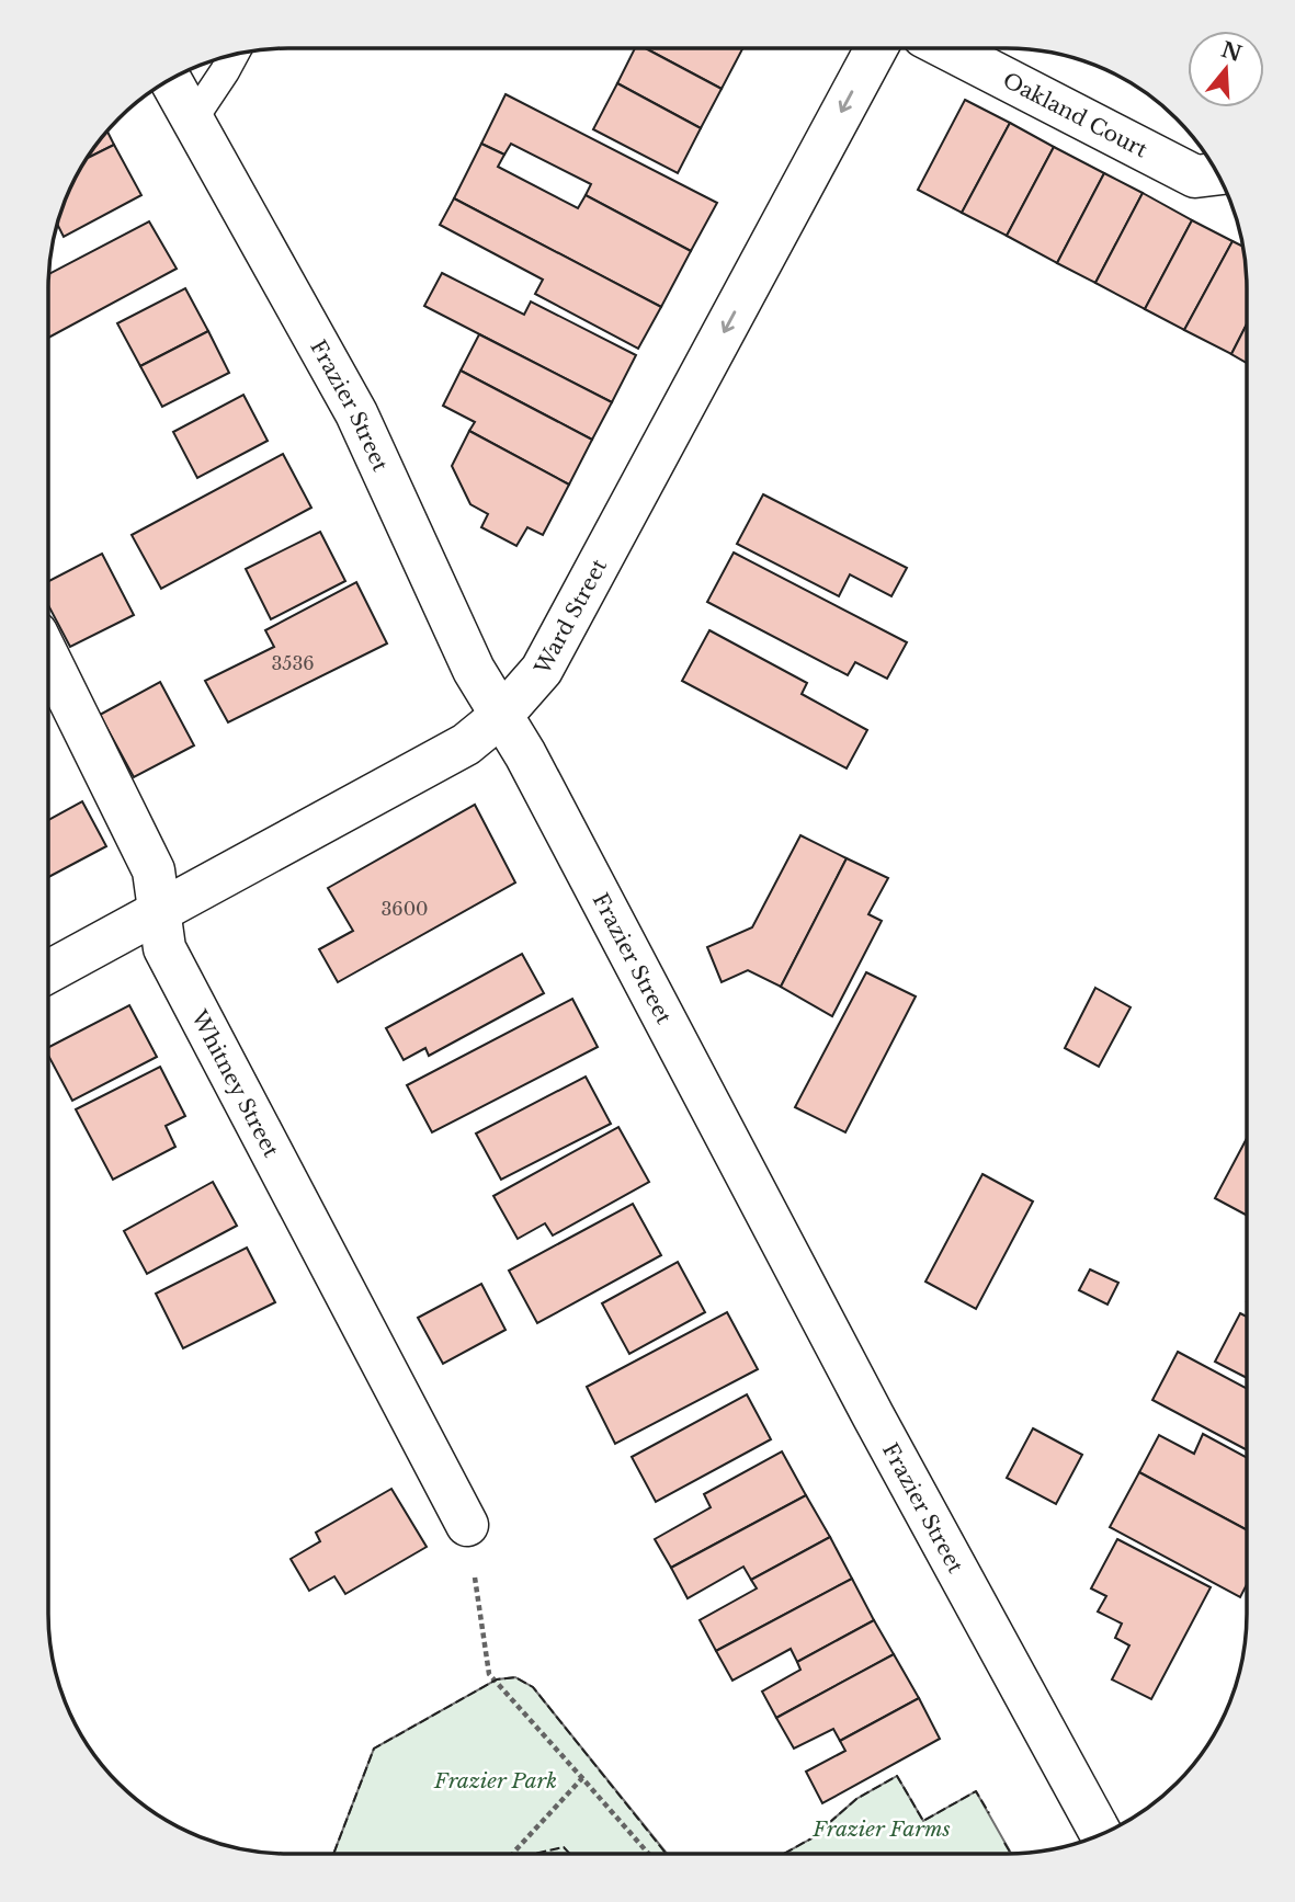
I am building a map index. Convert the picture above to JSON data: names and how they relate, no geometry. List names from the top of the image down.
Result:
{
  "streets": {
    "street": [
      "Oakland Court",
      "Frazier Street",
      "Ward Street",
      "Whitney Street"
    ]
  },
  "crossings": [
    ["Frazier Street", "Ward Street"],
    ["Ward Street", "Whitney Street"]
  ],
  "one_way": ["Ward Street"],
  "parks": ["Frazier Park", "Frazier Farms"],
  "house_numbers": ["3536", "3600"],
  "north": "top"
}
